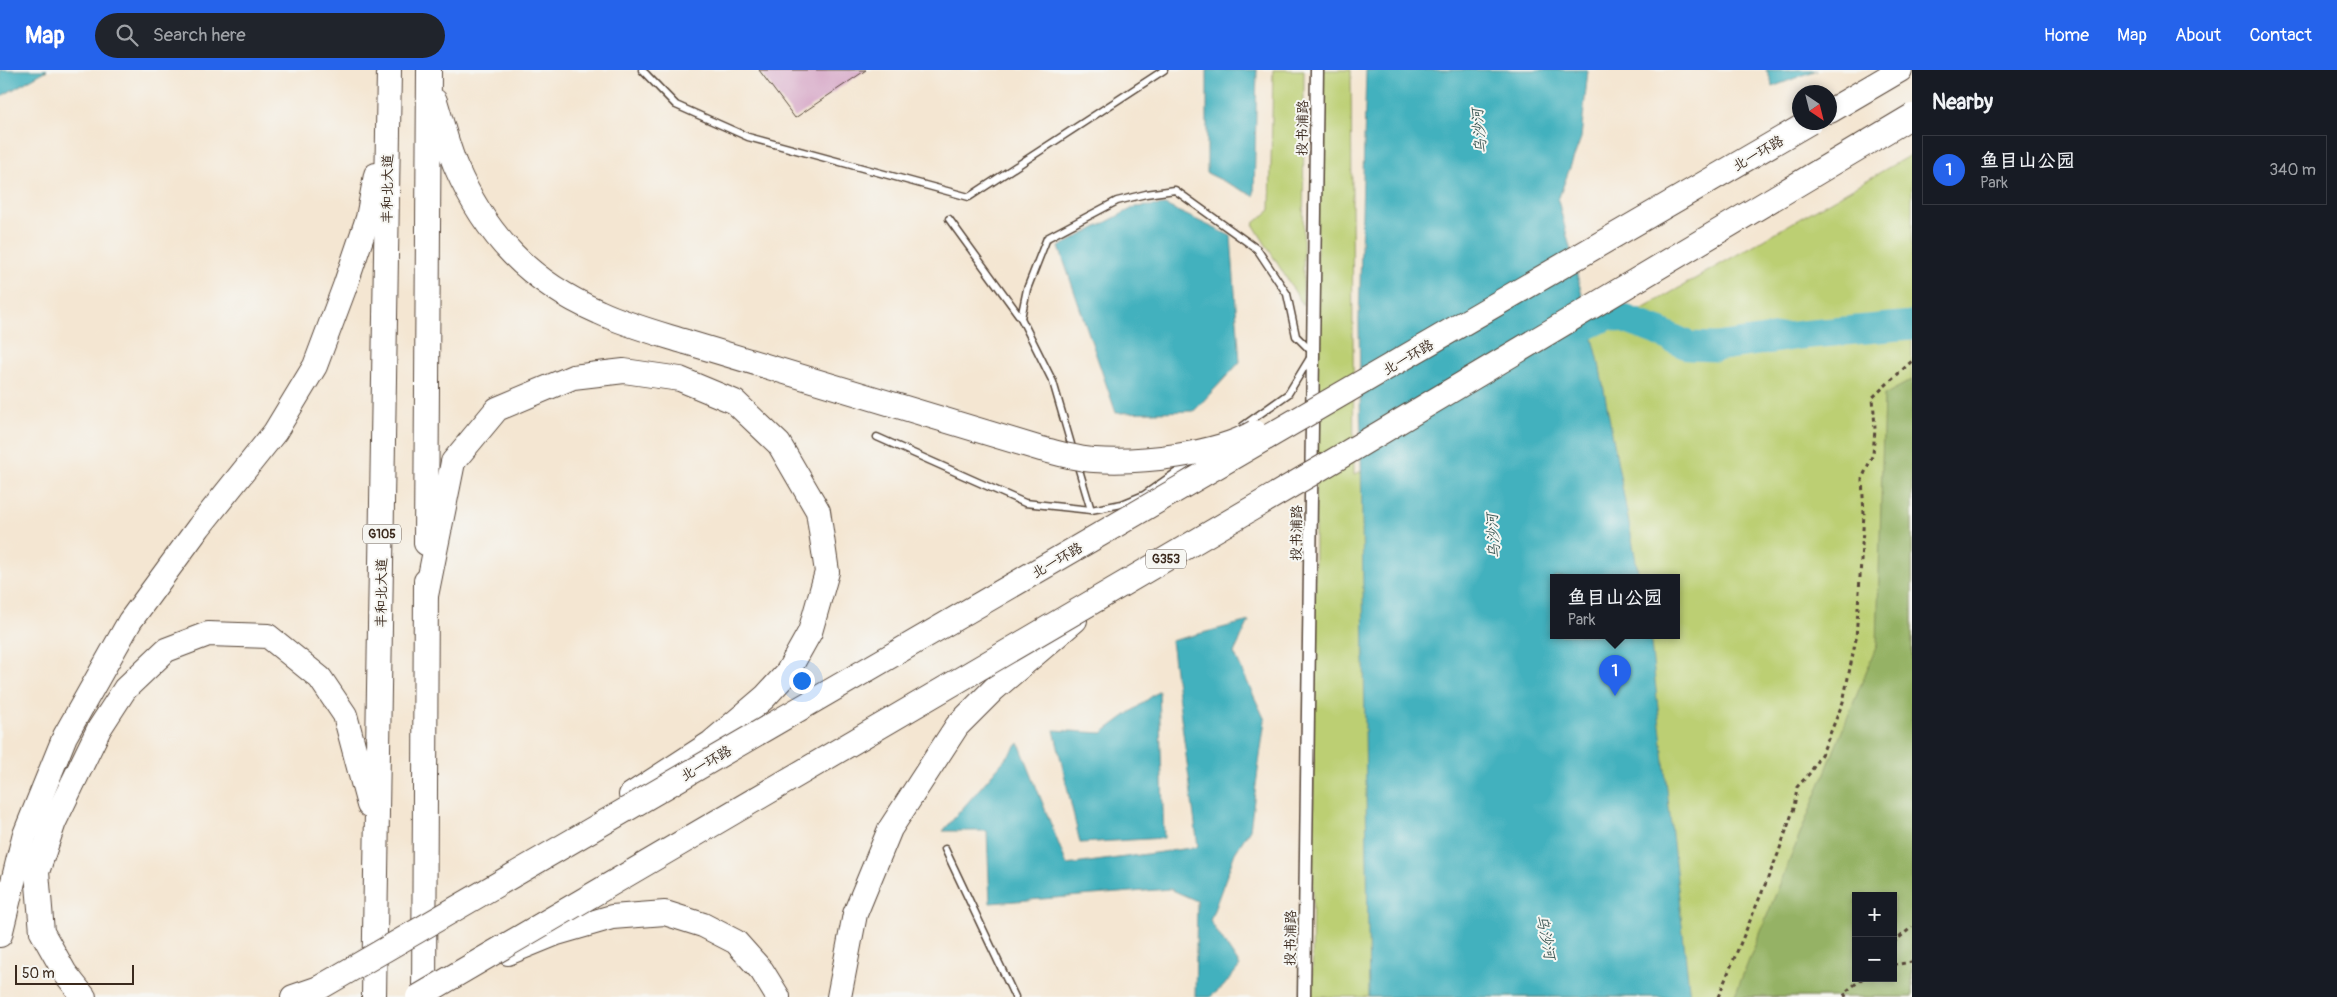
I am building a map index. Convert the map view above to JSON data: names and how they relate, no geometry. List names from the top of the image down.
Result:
{
  "streets": {
    "highway": [
      "北一环路",
      "丰和北大道",
      "G105",
      "G353"
    ],
    "street": ["投书浦路"]
  },
  "water": ["乌沙河"],
  "scale_bar": "50 m",
  "north": "bottom right",
  "page": {
    "header": "Map",
    "search": "Search here",
    "nav": [
      "Home",
      "Map",
      "About",
      "Contact"
    ],
    "heading": "Nearby",
    "list": [
      {
        "mark": "1",
        "name": "鱼目山公园",
        "note": "Park",
        "value": "340 m"
      }
    ],
    "popup": ["鱼目山公园", "Park"],
    "pins": "1",
    "map_buttons": ["+", "−"],
    "scale": "50 m"
  }
}
